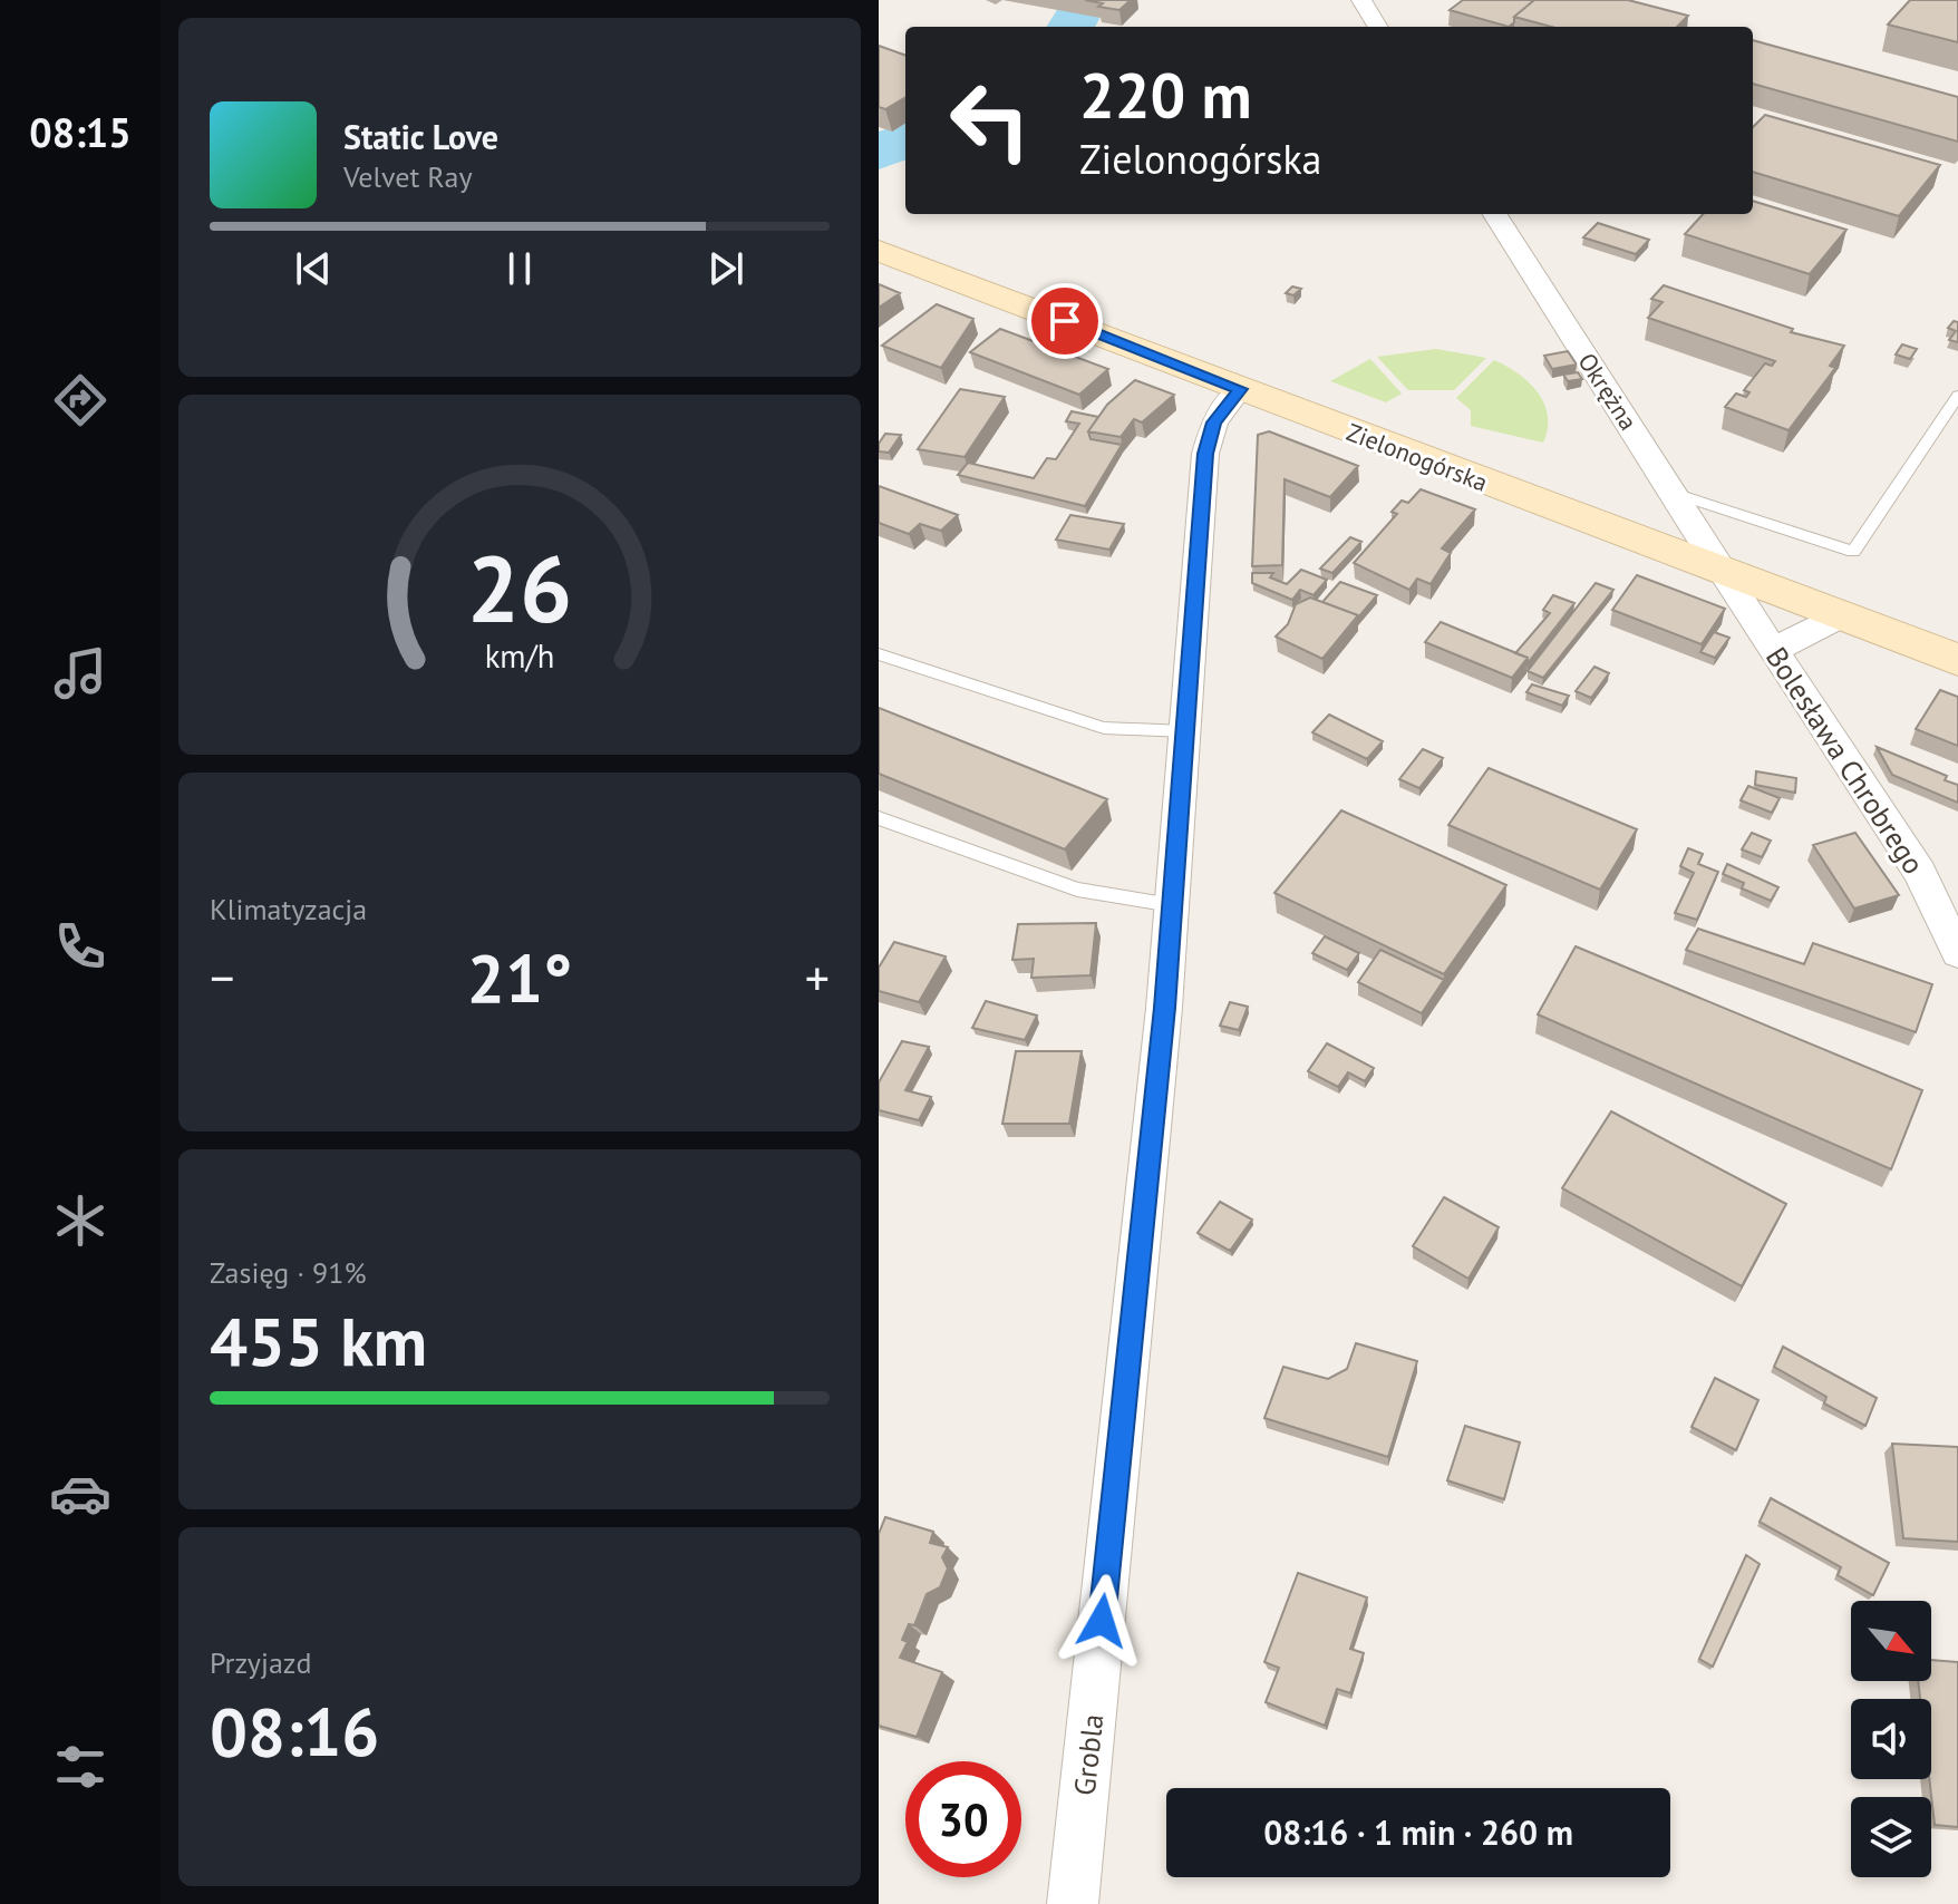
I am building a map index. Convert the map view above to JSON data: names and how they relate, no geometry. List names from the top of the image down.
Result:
{
  "streets": {
    "street": [
      "Okrężna",
      "Zielonogórska",
      "Bolesława Chrobrego",
      "Grobla"
    ]
  },
  "crossings": [
    ["Okrężna", "Zielonogórska"],
    ["Okrężna", "Bolesława Chrobrego"],
    ["Zielonogórska", "Bolesława Chrobrego"],
    ["Zielonogórska", "Grobla"]
  ],
  "north": "bottom right",
  "page": {
    "tabs": "08:15",
    "turn": ["220 m", "Zielonogórska"],
    "song": ["Static Love", "Velvet Ray"],
    "tile": [
      "Klimatyzacja",
      ["Zasięg · 91%", "455 km"],
      ["Przyjazd", "08:16"]
    ],
    "heat": ["−", "21°", "+"],
    "limit": "30",
    "trip": "08:16 · 1 min · 260 m",
    "gauge": ["26", "km/h"]
  }
}
